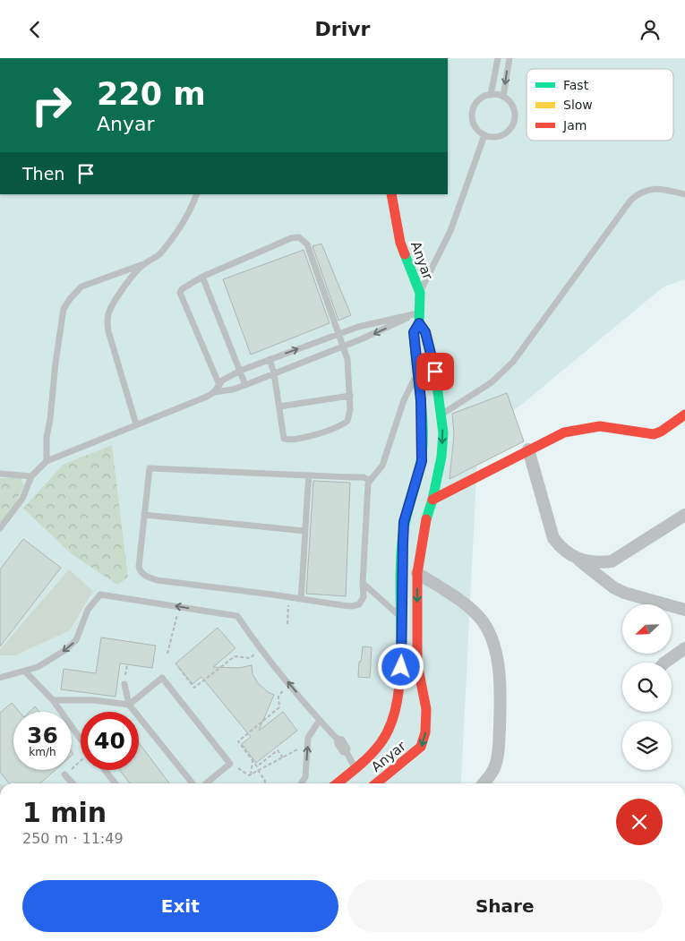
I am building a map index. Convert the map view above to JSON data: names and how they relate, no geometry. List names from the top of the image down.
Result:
{
  "streets": {
    "street": ["Anyar"]
  },
  "legend": ["Fast", "Slow", "Jam"],
  "north": "bottom left",
  "page": {
    "header": "Drivr",
    "turn": ["220 m", "Anyar"],
    "then": "Then",
    "speed": "36 km/h",
    "limit": "40",
    "heading": ["1 min", "250 m · 11:49"],
    "buttons": ["Exit", "Share"]
  }
}
